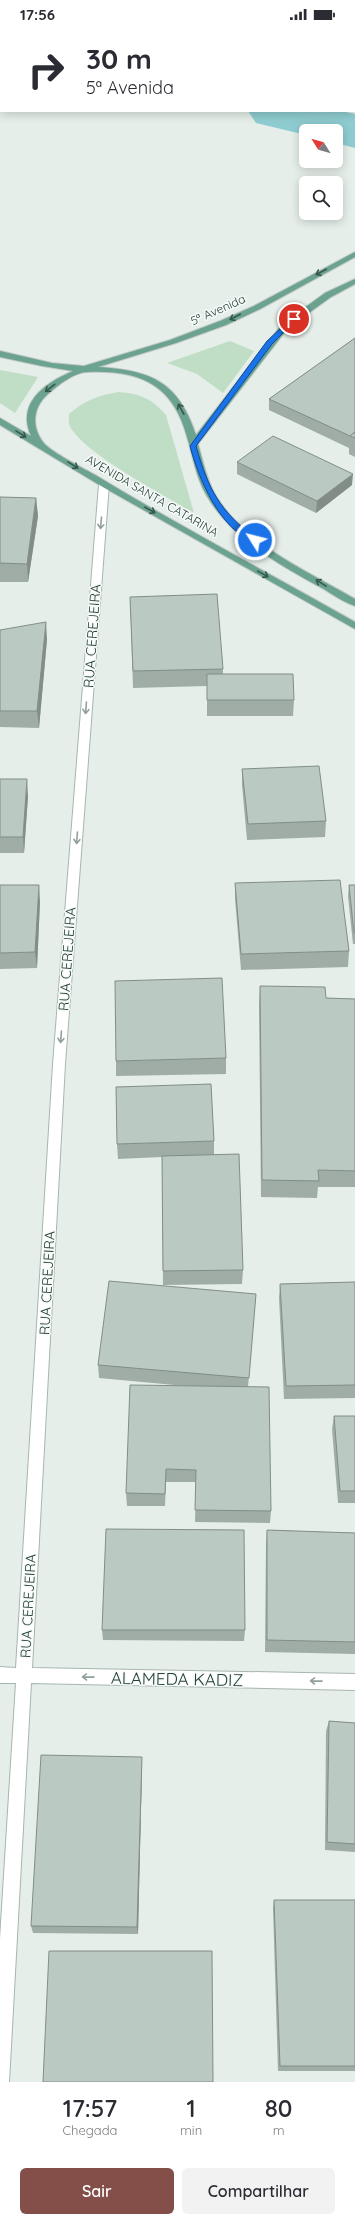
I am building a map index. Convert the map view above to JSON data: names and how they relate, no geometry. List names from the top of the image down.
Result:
{
  "streets": {
    "main road": ["5ª Avenida", "AVENIDA SANTA CATARINA"],
    "street": ["RUA CEREJEIRA", "ALAMEDA KADIZ"]
  },
  "crossings": [
    ["5ª Avenida", "AVENIDA SANTA CATARINA"],
    ["AVENIDA SANTA CATARINA", "RUA CEREJEIRA"],
    ["RUA CEREJEIRA", "ALAMEDA KADIZ"]
  ],
  "one_way": ["RUA CEREJEIRA", "ALAMEDA KADIZ"],
  "north": "top left",
  "page": {
    "status": "17:56",
    "turn": ["30 m", "5ª Avenida"],
    "eta": [
      "17:57",
      "Chegada",
      "1",
      "min",
      "80",
      "m"
    ],
    "buttons": ["Sair", "Compartilhar"]
  }
}
